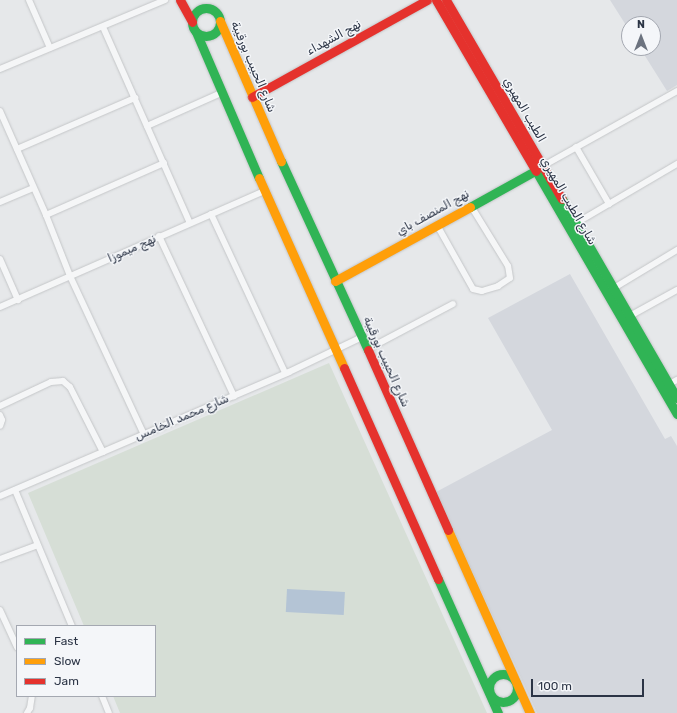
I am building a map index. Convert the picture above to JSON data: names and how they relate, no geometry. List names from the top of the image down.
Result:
{
  "streets": {
    "street": [
      "نهج الشهداء",
      "شارع الحبيب بورقيبة",
      "الطيب المهيري",
      "شارع الطيب المهيري",
      "نهج المنصف باي",
      "نهج ميموزا",
      "شارع محمد الخامس"
    ]
  },
  "crossings": [
    ["نهج الشهداء", "شارع الحبيب بورقيبة"],
    ["شارع الحبيب بورقيبة", "نهج المنصف باي"],
    ["شارع الحبيب بورقيبة", "شارع محمد الخامس"],
    ["الطيب المهيري", "شارع الطيب المهيري"],
    ["الطيب المهيري", "نهج المنصف باي"],
    ["شارع الطيب المهيري", "نهج المنصف باي"]
  ],
  "legend": ["Fast", "Slow", "Jam"],
  "scale_bar": "100 m",
  "north": "top"
}
